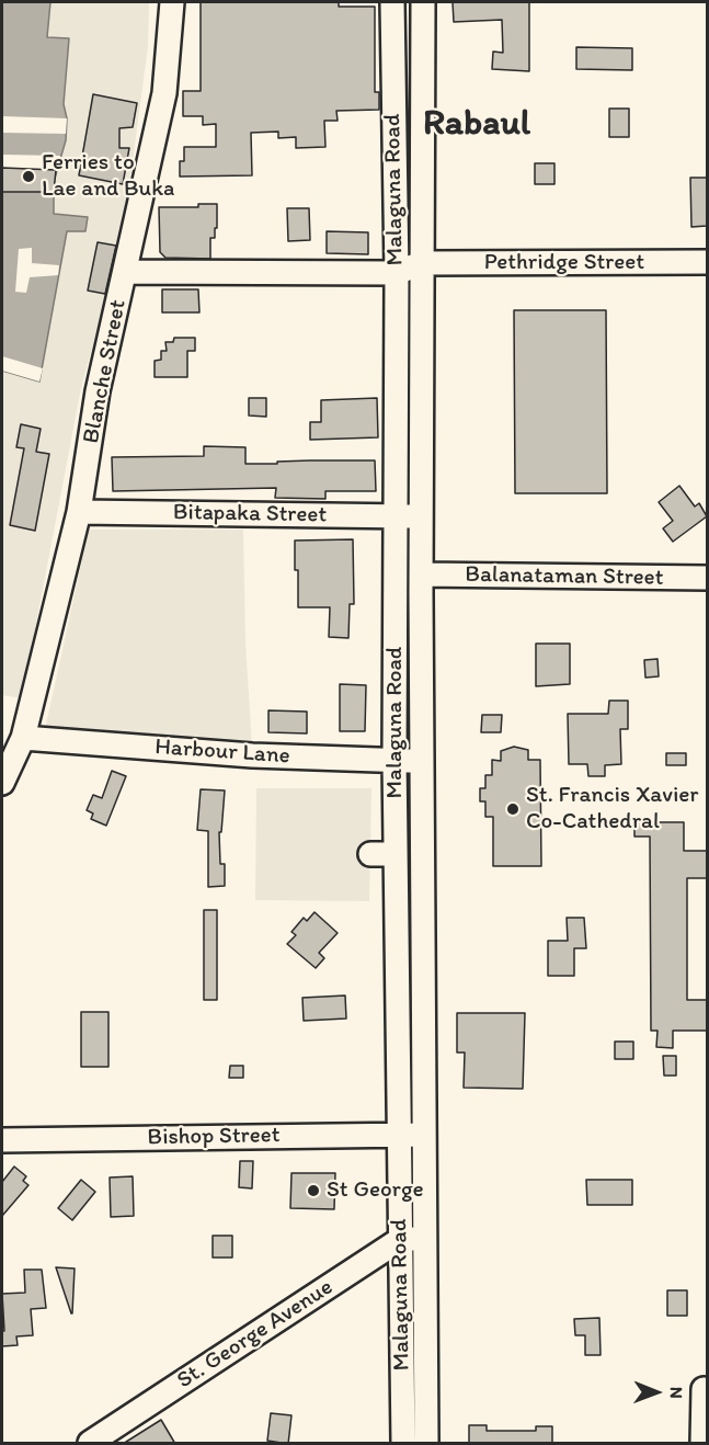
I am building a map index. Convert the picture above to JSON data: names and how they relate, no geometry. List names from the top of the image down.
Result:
{
  "streets": {
    "street": [
      "Malaguna Road",
      "Pethridge Street",
      "Blanche Street",
      "Bitapaka Street",
      "Balanataman Street",
      "Harbour Lane",
      "Bishop Street",
      "St. George Avenue"
    ]
  },
  "crossings": [
    ["Malaguna Road", "Pethridge Street"],
    ["Malaguna Road", "Bitapaka Street"],
    ["Malaguna Road", "Balanataman Street"],
    ["Malaguna Road", "Harbour Lane"],
    ["Malaguna Road", "Bishop Street"],
    ["Malaguna Road", "St. George Avenue"],
    ["Blanche Street", "Bitapaka Street"],
    ["Blanche Street", "Harbour Lane"]
  ],
  "districts": ["Rabaul"],
  "places": ["Ferries to Lae and Buka", "St. Francis Xavier Co-Cathedral", "St George"],
  "north": "right"
}
